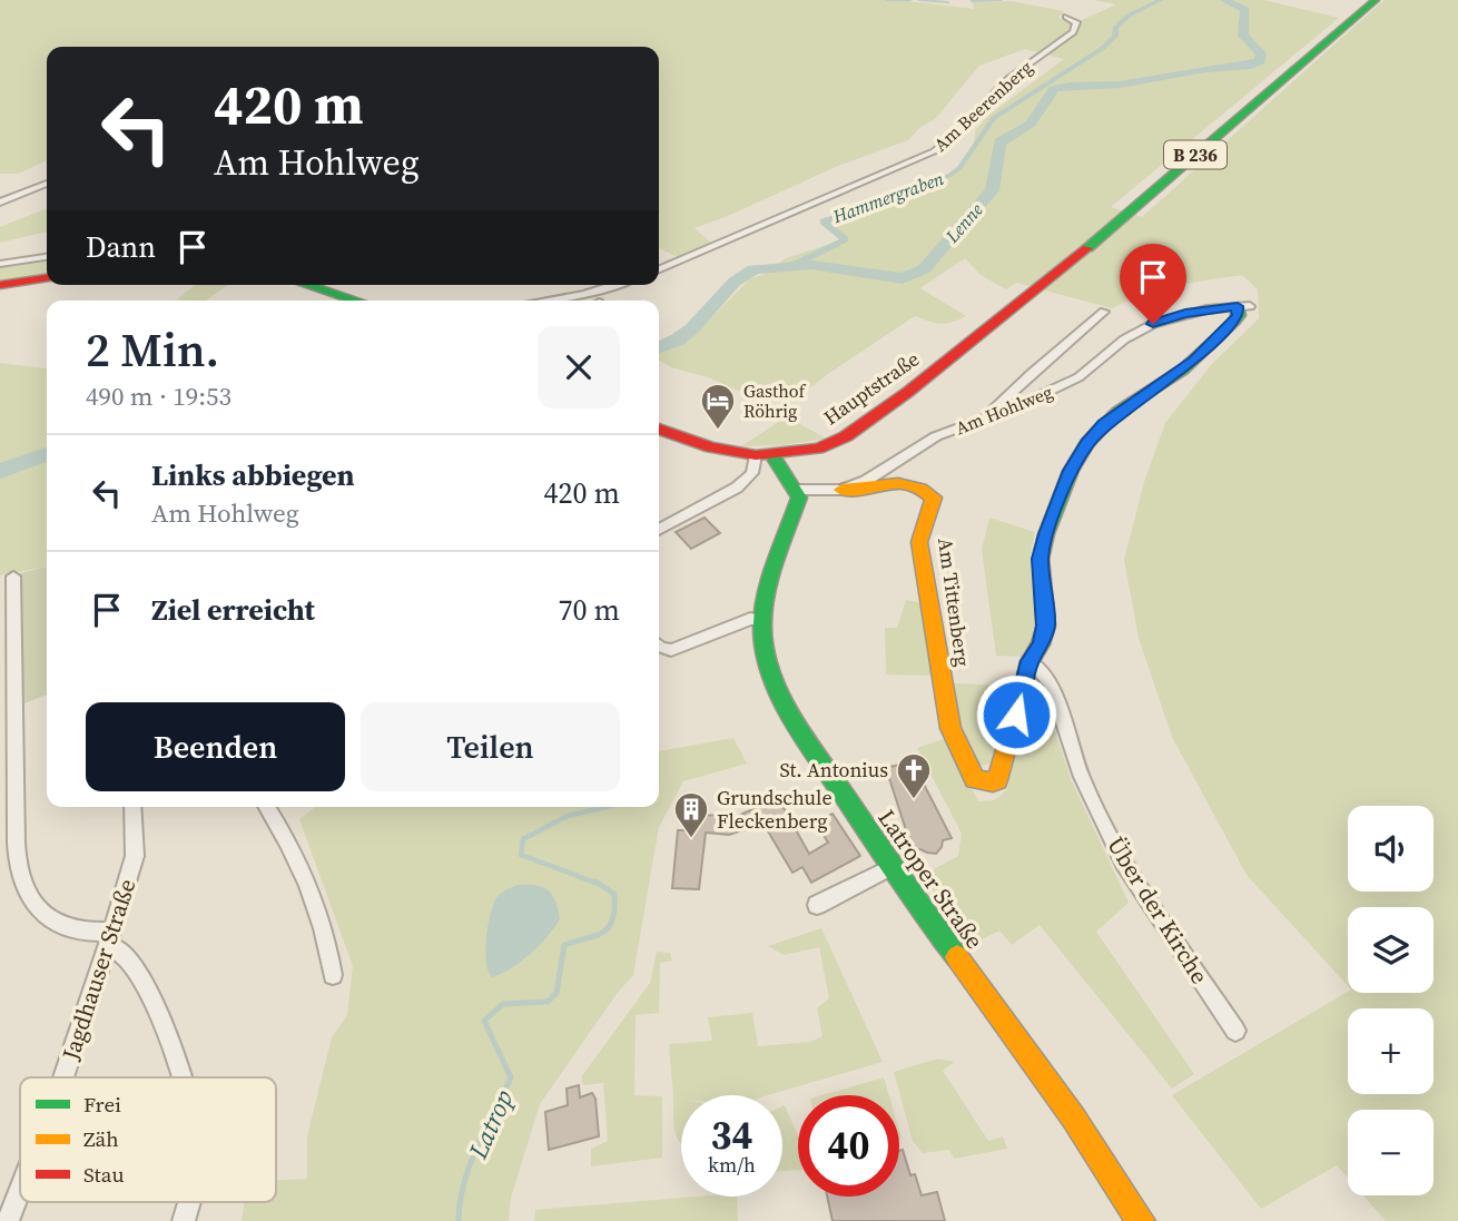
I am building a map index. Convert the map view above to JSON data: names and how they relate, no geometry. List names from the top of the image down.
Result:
{
  "streets": {
    "main road": [
      "B 236",
      "Hauptstraße",
      "Am Tittenberg",
      "Latroper Straße"
    ],
    "street": [
      "Am Beerenberg",
      "Am Hohlweg",
      "Über der Kirche",
      "Jagdhauser Straße"
    ]
  },
  "crossings": [
    ["Am Hohlweg", "Am Tittenberg"],
    ["Am Hohlweg", "Latroper Straße"],
    ["Am Tittenberg", "Über der Kirche"]
  ],
  "water": ["Hammergraben", "Lenne", "Latrop"],
  "places": {
    "hotel": ["Gasthof Röhrig"],
    "church": ["St. Antonius"],
    "building": ["Grundschule Fleckenberg"]
  },
  "legend": ["Frei", "Zäh", "Stau"],
  "page": {
    "turn": ["420 m", "Am Hohlweg"],
    "then": "Dann",
    "heading": ["2 Min.", "490 m · 19:53"],
    "list": [
      {
        "name": "Links abbiegen",
        "note": "Am Hohlweg",
        "value": "420 m"
      },
      {
        "name": "Ziel erreicht",
        "value": "70 m"
      }
    ],
    "buttons": ["Beenden", "Teilen"],
    "map_buttons": ["+", "−"],
    "speed": "34 km/h",
    "limit": "40"
  }
}
